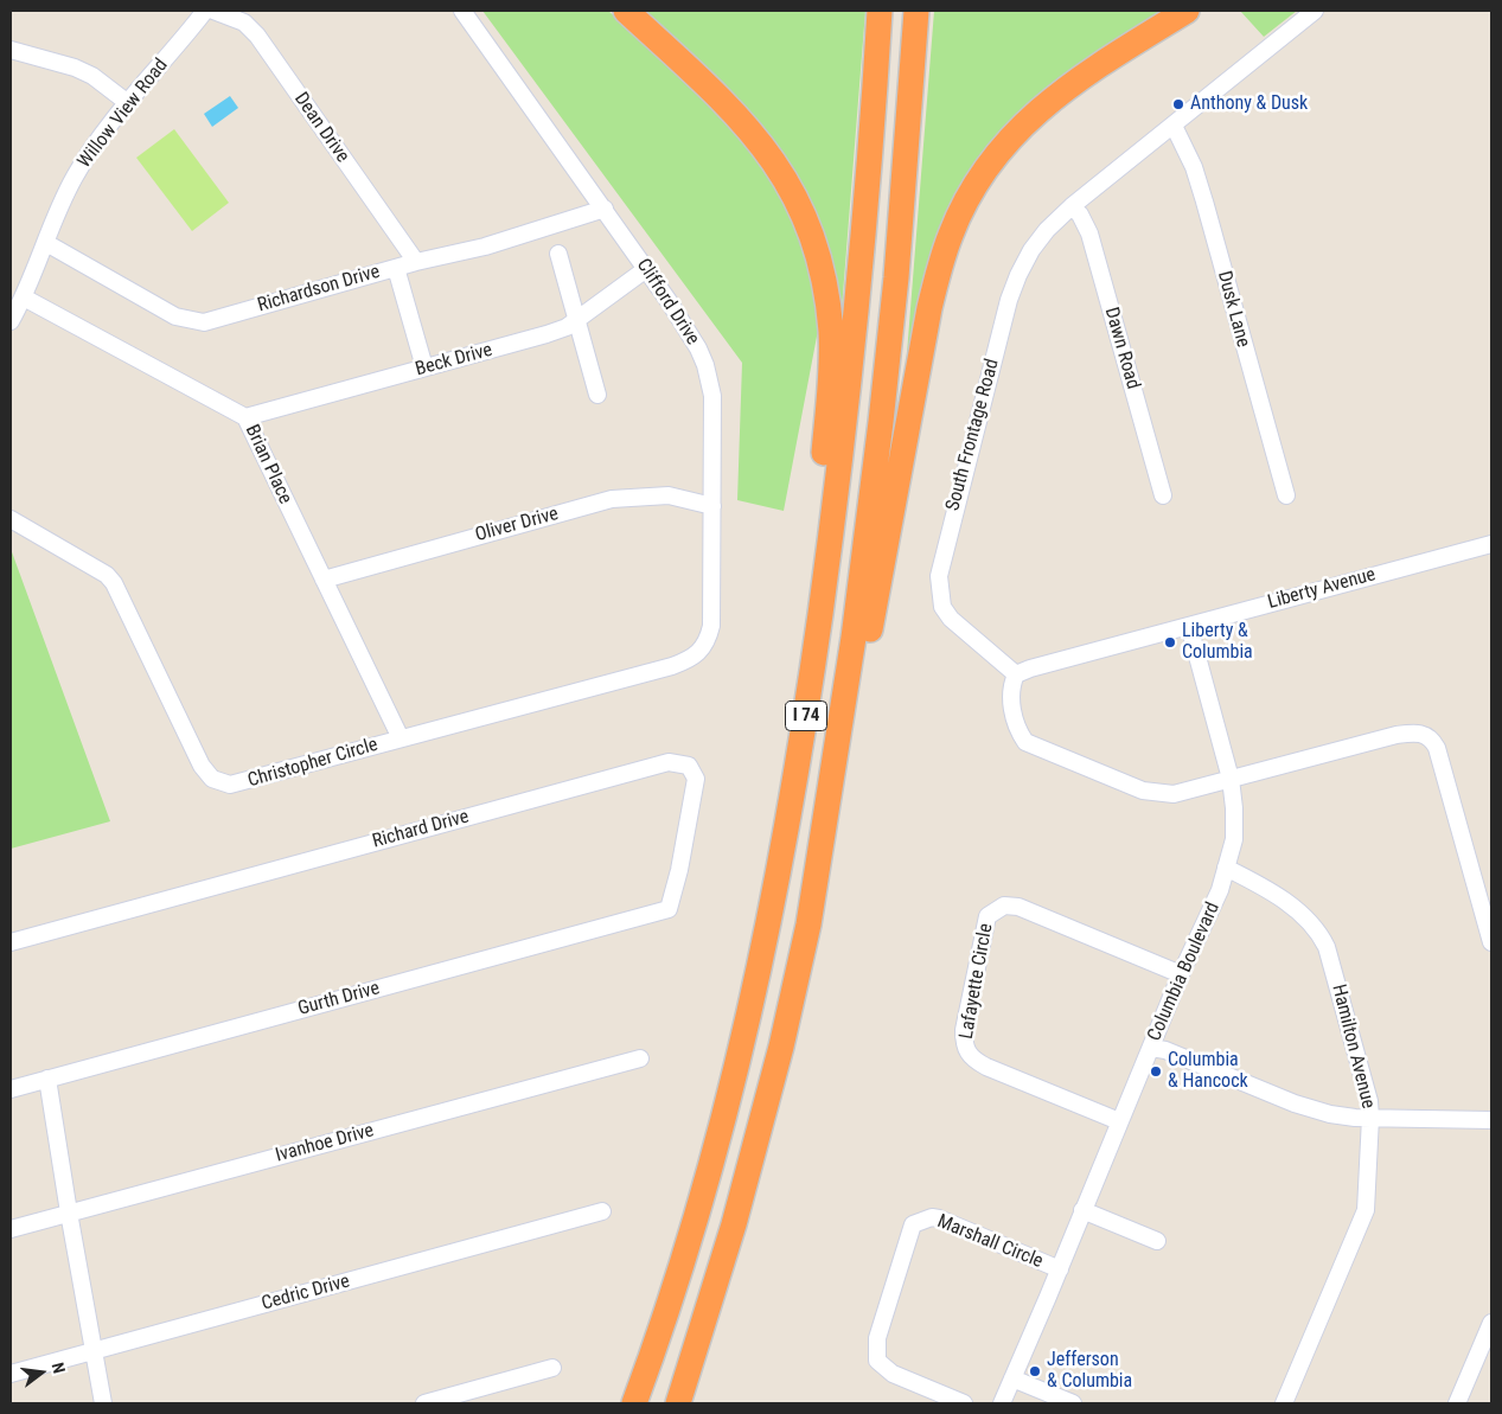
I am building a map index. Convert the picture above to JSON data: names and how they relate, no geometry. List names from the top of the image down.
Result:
{
  "streets": {
    "highway": ["I 74"],
    "street": [
      "Willow View Road",
      "Dean Drive",
      "Richardson Drive",
      "Clifford Drive",
      "Dusk Lane",
      "Dawn Road",
      "Beck Drive",
      "South Frontage Road",
      "Brian Place",
      "Oliver Drive",
      "Liberty Avenue",
      "Christopher Circle",
      "Richard Drive",
      "Columbia Boulevard",
      "Lafayette Circle",
      "Gurth Drive",
      "Hamilton Avenue",
      "Ivanhoe Drive",
      "Marshall Circle",
      "Cedric Drive"
    ]
  },
  "crossings": [
    ["Willow View Road", "Richardson Drive"],
    ["Willow View Road", "Brian Place"],
    ["Dean Drive", "Richardson Drive"],
    ["Richardson Drive", "Clifford Drive"],
    ["Clifford Drive", "Beck Drive"],
    ["Clifford Drive", "Oliver Drive"],
    ["Clifford Drive", "Christopher Circle"],
    ["Dusk Lane", "South Frontage Road"],
    ["Dawn Road", "South Frontage Road"],
    ["Beck Drive", "Brian Place"],
    ["South Frontage Road", "Liberty Avenue"],
    ["Brian Place", "Oliver Drive"],
    ["Brian Place", "Christopher Circle"],
    ["Liberty Avenue", "Columbia Boulevard"],
    ["Richard Drive", "Gurth Drive"],
    ["Columbia Boulevard", "Lafayette Circle"],
    ["Columbia Boulevard", "Hamilton Avenue"],
    ["Columbia Boulevard", "Marshall Circle"]
  ],
  "places": [
    "Anthony & Dusk",
    "Liberty & Columbia",
    "Columbia & Hancock",
    "Jefferson & Columbia"
  ],
  "north": "right"
}
